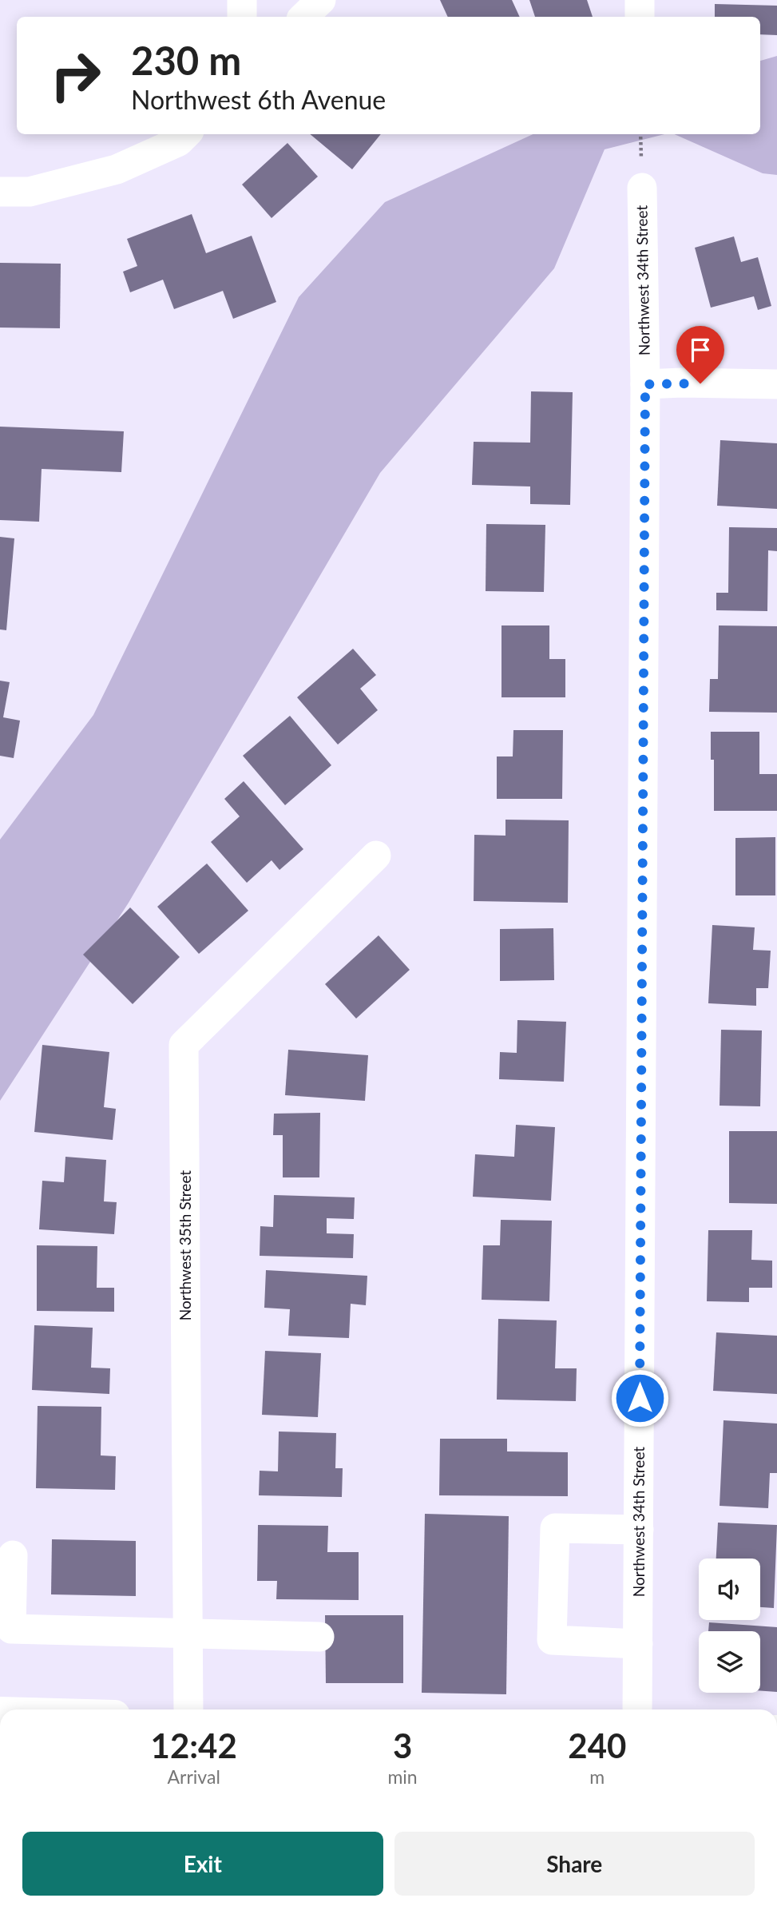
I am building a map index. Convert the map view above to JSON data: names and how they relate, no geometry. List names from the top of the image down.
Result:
{
  "streets": {
    "street": ["Northwest 34th Street", "Northwest 35th Street"]
  },
  "page": {
    "turn": ["230 m", "Northwest 6th Avenue"],
    "eta": [
      "12:42",
      "Arrival",
      "3",
      "min",
      "240",
      "m"
    ],
    "buttons": ["Exit", "Share"]
  }
}
